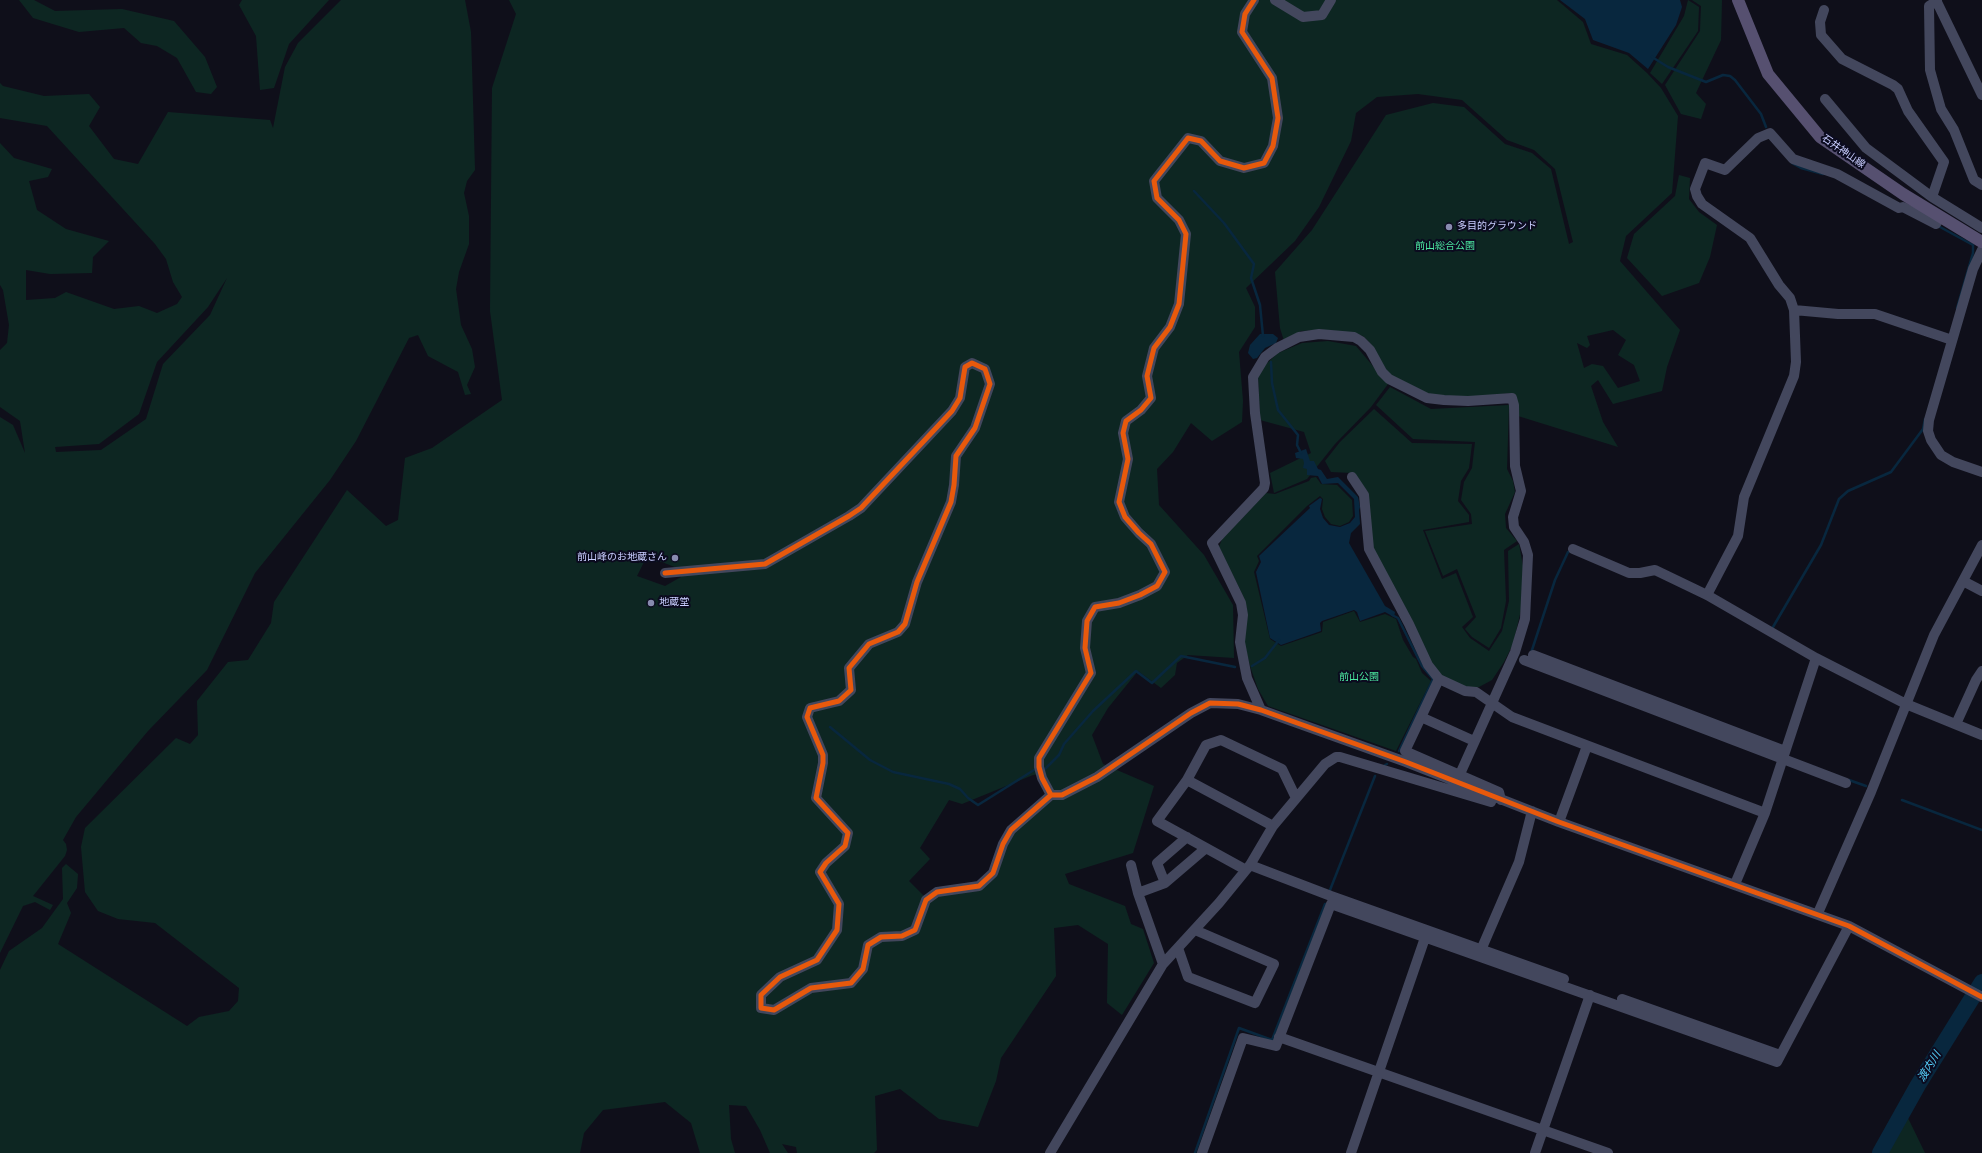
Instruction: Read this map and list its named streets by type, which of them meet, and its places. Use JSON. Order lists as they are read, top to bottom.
{
  "streets": {
    "main road": ["石井神山線"]
  },
  "water": ["渡内川"],
  "parks": ["前山総合公園", "前山公園"],
  "places": ["多目的グラウンド", "前山峰のお地蔵さん", "地蔵堂"]
}
